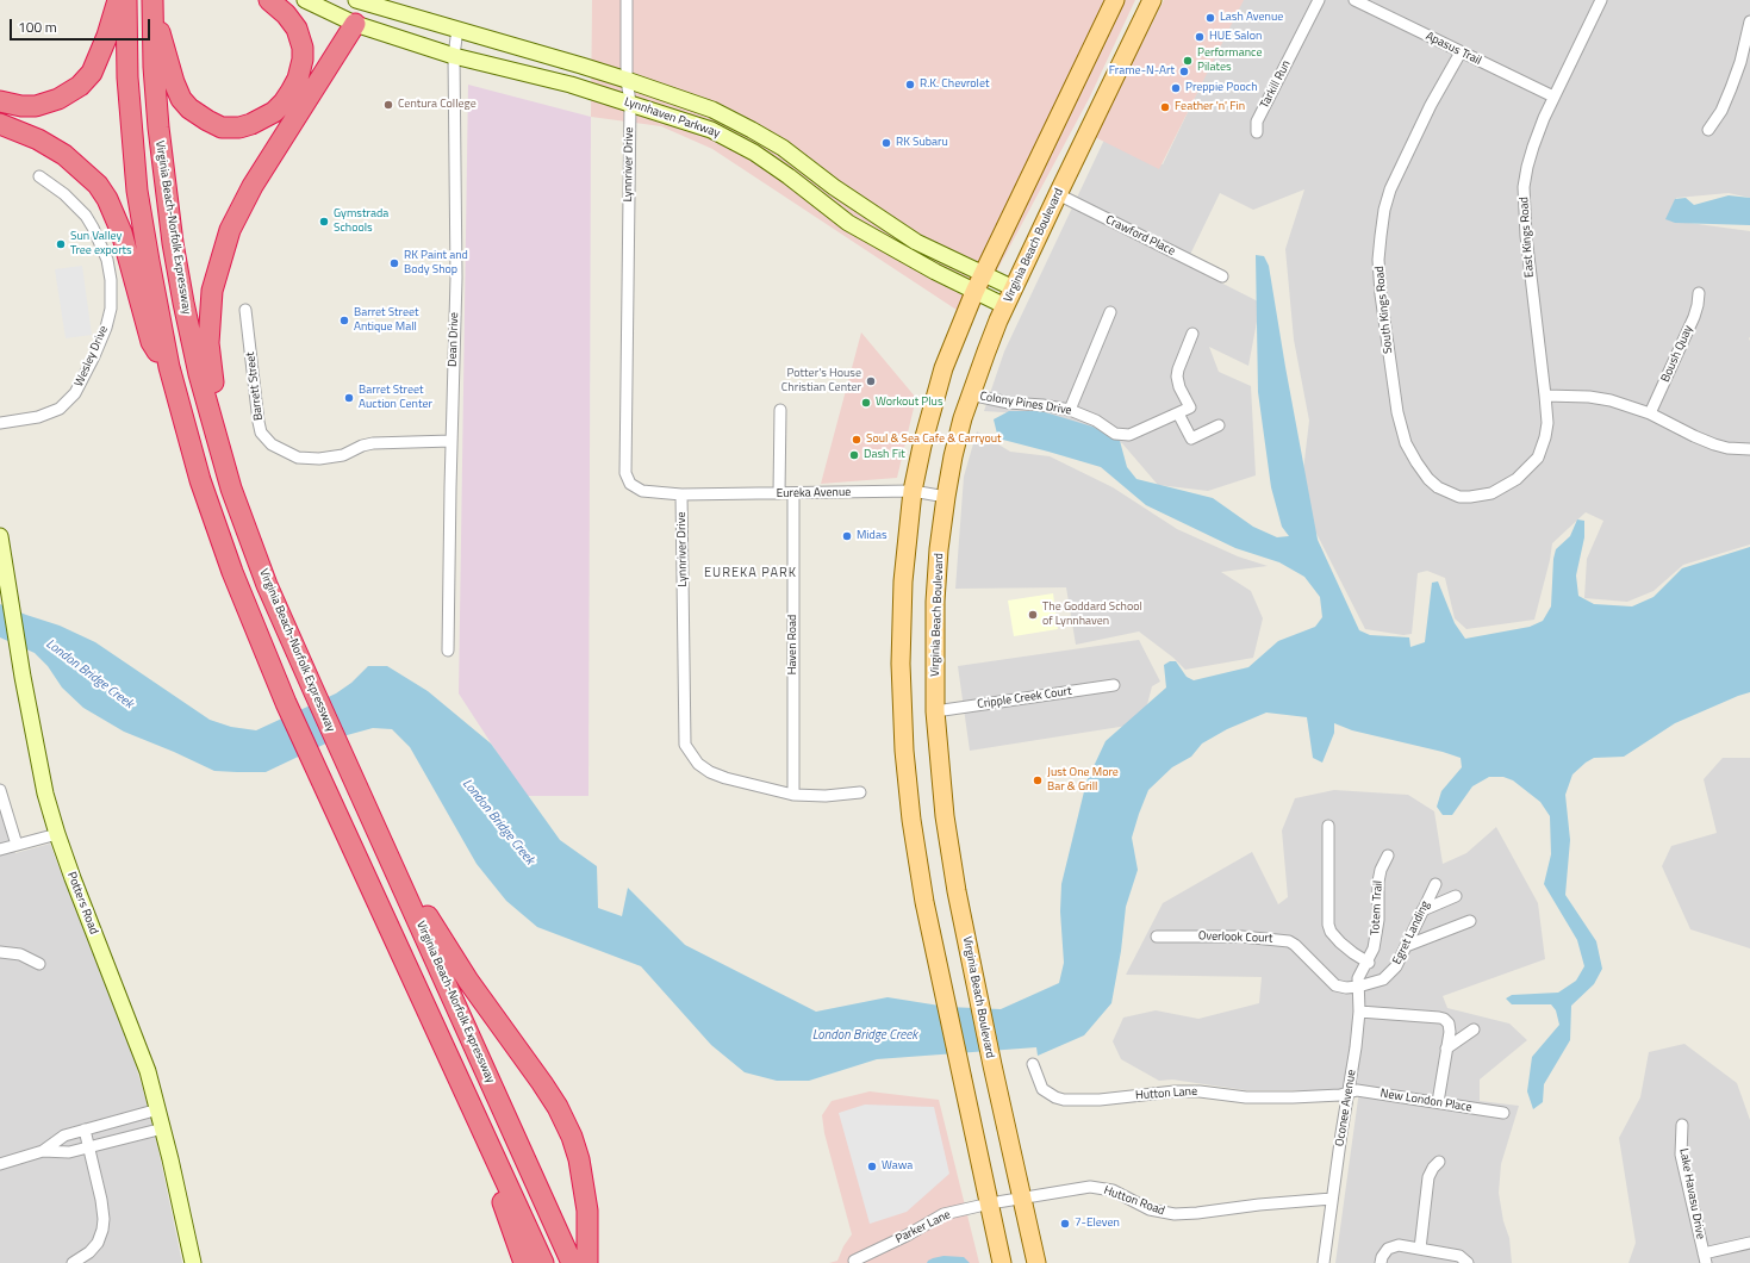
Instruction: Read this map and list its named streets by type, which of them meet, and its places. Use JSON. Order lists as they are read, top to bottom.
{
  "streets": {
    "highway": ["Virginia Beach-Norfolk Expressway"],
    "main road": ["Lynnhaven Parkway", "Virginia Beach Boulevard", "Potters Road"],
    "street": [
      "Apasus Trail",
      "Tarkill Run",
      "Lynnriver Drive",
      "Crawford Place",
      "East Kings Road",
      "South Kings Road",
      "Dean Drive",
      "Boush Quay",
      "Wesley Drive",
      "Barrett Street",
      "Colony Pines Drive",
      "Eureka Avenue",
      "Haven Road",
      "Cripple Creek Court",
      "Totem Trail",
      "Egret Landing",
      "Overlook Court",
      "Hutton Lane",
      "New London Place",
      "Oconee Avenue",
      "Lake Havasu Drive",
      "Hutton Road",
      "Parker Lane"
    ]
  },
  "crossings": [
    ["Apasus Trail", "East Kings Road"],
    ["Apasus Trail", "South Kings Road"],
    ["Lynnhaven Parkway", "Lynnriver Drive"],
    ["Lynnhaven Parkway", "Virginia Beach Boulevard"],
    ["Lynnhaven Parkway", "Dean Drive"],
    ["Lynnriver Drive", "Eureka Avenue"],
    ["Lynnriver Drive", "Haven Road"],
    ["Crawford Place", "Virginia Beach Boulevard"],
    ["East Kings Road", "South Kings Road"],
    ["Virginia Beach Boulevard", "Colony Pines Drive"],
    ["Virginia Beach Boulevard", "Eureka Avenue"],
    ["Virginia Beach Boulevard", "Cripple Creek Court"],
    ["Virginia Beach Boulevard", "Hutton Road"],
    ["Virginia Beach Boulevard", "Parker Lane"],
    ["Dean Drive", "Barrett Street"],
    ["Eureka Avenue", "Haven Road"],
    ["Totem Trail", "Egret Landing"],
    ["Totem Trail", "Overlook Court"],
    ["Totem Trail", "Oconee Avenue"],
    ["Egret Landing", "Overlook Court"],
    ["Egret Landing", "Oconee Avenue"],
    ["Overlook Court", "Oconee Avenue"],
    ["Hutton Lane", "New London Place"],
    ["Hutton Lane", "Oconee Avenue"],
    ["New London Place", "Oconee Avenue"],
    ["Oconee Avenue", "Hutton Road"],
    ["Hutton Road", "Parker Lane"]
  ],
  "districts": ["EUREKA PARK"],
  "water": ["London Bridge Creek"],
  "places": [
    "Lash Avenue",
    "HUE Salon",
    "Performance Pilates",
    "Frame-N-Art",
    "R.K. Chevrolet",
    "Preppie Pooch",
    "Centura College",
    "Feather 'n' Fin",
    "RK Subaru",
    "Gymstrada Schools",
    "Sun Valley Tree exports",
    "RK Paint and Body Shop",
    "Barret Street Antique Mall",
    "Potter's House Christian Center",
    "Barret Street Auction Center",
    "Workout Plus",
    "Soul & Sea Cafe & Carryout",
    "Dash Fit",
    "Midas",
    "The Goddard School of Lynnhaven",
    "Just One More Bar & Grill",
    "Wawa",
    "7-Eleven"
  ],
  "scale_bar": "100 m"
}
